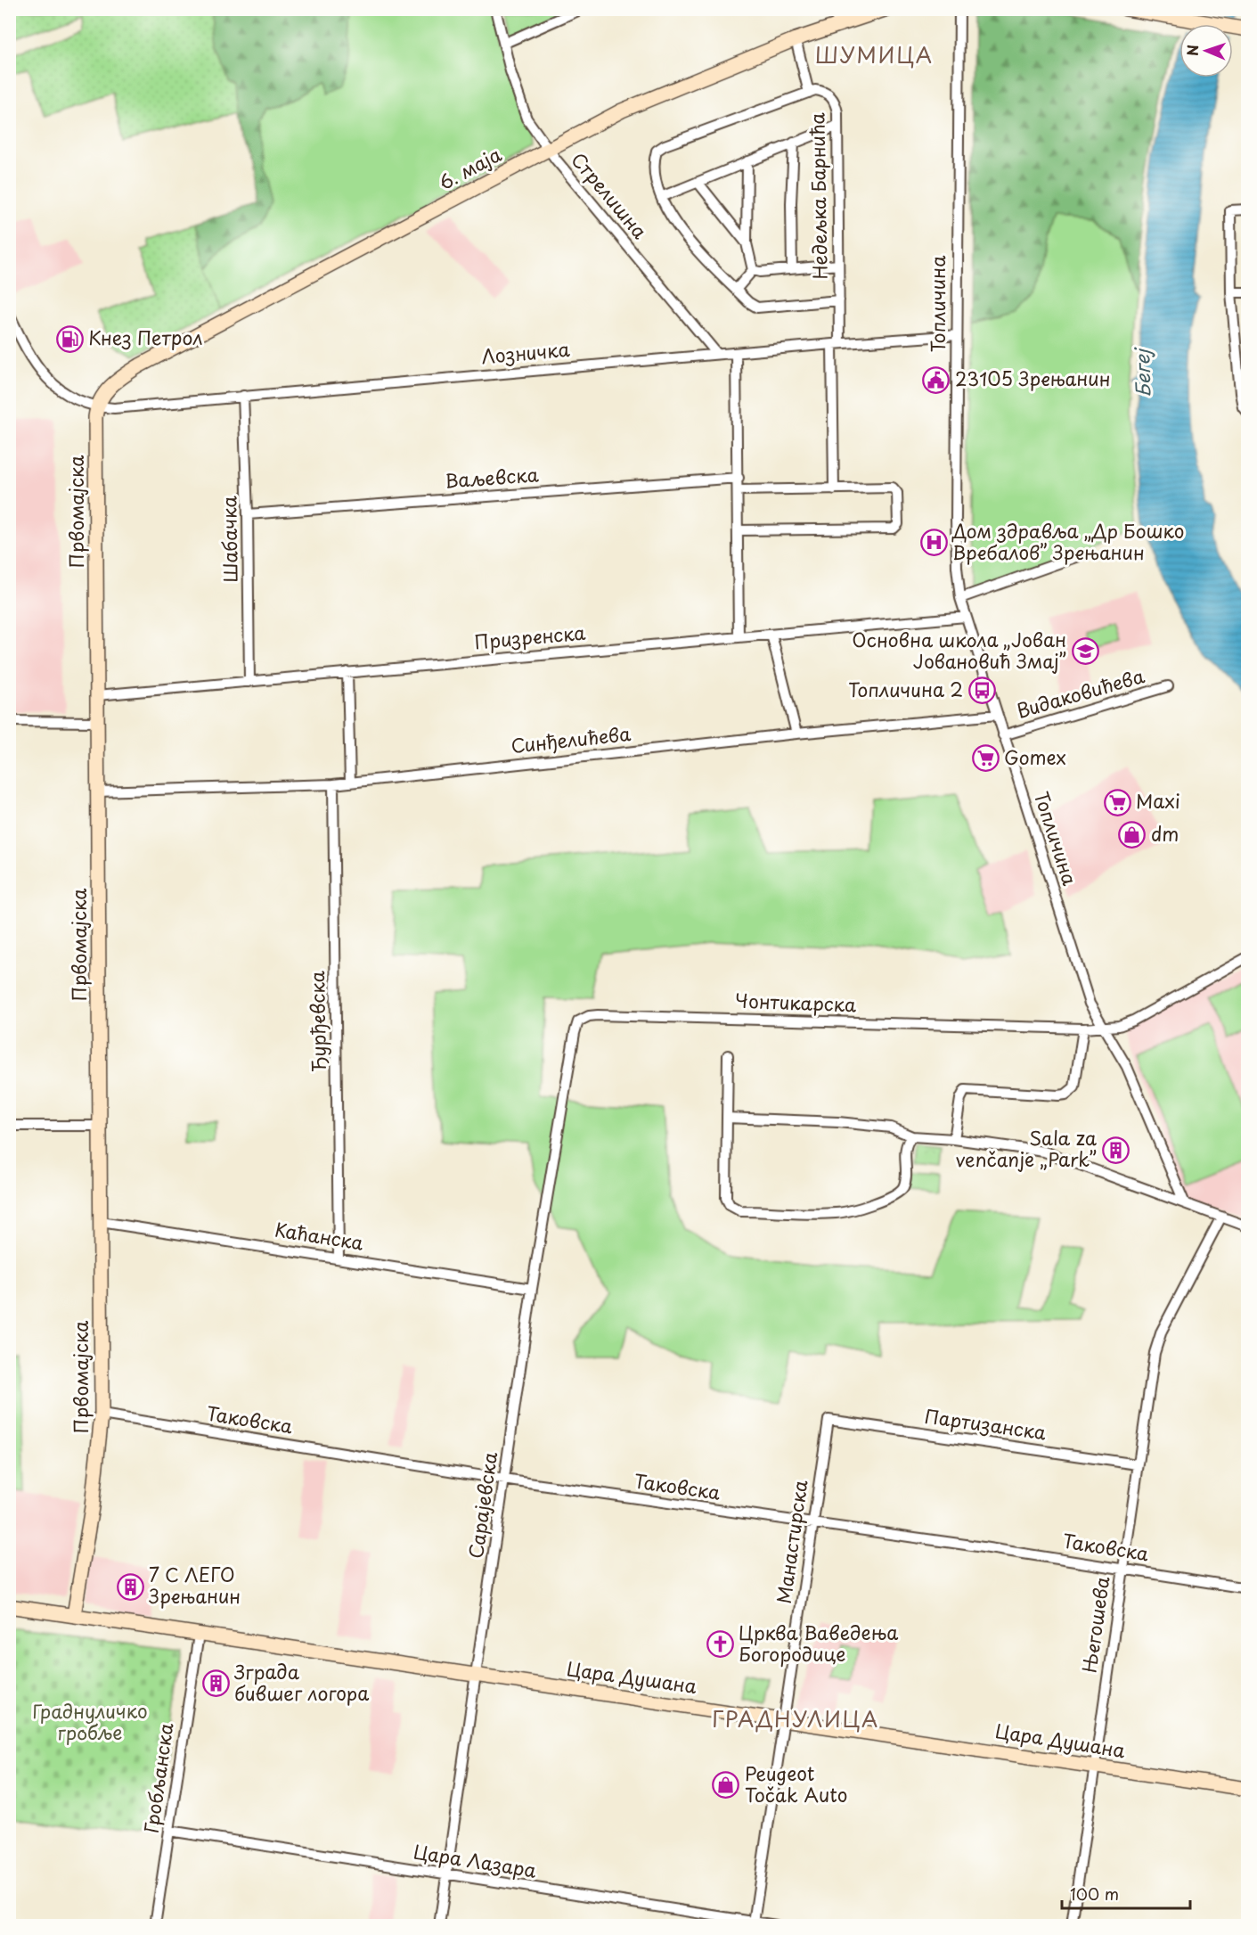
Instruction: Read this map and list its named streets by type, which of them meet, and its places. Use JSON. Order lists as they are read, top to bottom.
{
  "streets": {
    "street": [
      "6. маја",
      "Стрелишна",
      "Недељка Барнића",
      "Топличина",
      "Лозничка",
      "Ваљевска",
      "Првомајска",
      "Шабачка",
      "Призренска",
      "Видаковићева",
      "Синђелићева",
      "Чонтикарска",
      "Ђурђевска",
      "Каћанска",
      "Таковска",
      "Партизанска",
      "Сарајевска",
      "Манастирска",
      "Његошева",
      "Цара Душана",
      "Гробљанска",
      "Цара Лазара"
    ]
  },
  "crossings": [
    ["6. маја", "Стрелишна"],
    ["6. маја", "Недељка Барнића"],
    ["6. маја", "Лозничка"],
    ["6. маја", "Првомајска"],
    ["Стрелишна", "Лозничка"],
    ["Недељка Барнића", "Лозничка"],
    ["Топличина", "Лозничка"],
    ["Топличина", "Призренска"],
    ["Топличина", "Видаковићева"],
    ["Топличина", "Синђелићева"],
    ["Топличина", "Чонтикарска"],
    ["Лозничка", "Првомајска"],
    ["Лозничка", "Шабачка"],
    ["Ваљевска", "Шабачка"],
    ["Првомајска", "Призренска"],
    ["Првомајска", "Синђелићева"],
    ["Првомајска", "Каћанска"],
    ["Првомајска", "Таковска"],
    ["Првомајска", "Цара Душана"],
    ["Шабачка", "Призренска"],
    ["Синђелићева", "Ђурђевска"],
    ["Чонтикарска", "Сарајевска"],
    ["Ђурђевска", "Каћанска"],
    ["Каћанска", "Сарајевска"],
    ["Таковска", "Сарајевска"],
    ["Таковска", "Манастирска"],
    ["Таковска", "Његошева"],
    ["Партизанска", "Манастирска"],
    ["Партизанска", "Његошева"],
    ["Сарајевска", "Цара Душана"],
    ["Сарајевска", "Цара Лазара"],
    ["Манастирска", "Цара Душана"],
    ["Манастирска", "Цара Лазара"],
    ["Његошева", "Цара Душана"],
    ["Цара Душана", "Гробљанска"],
    ["Гробљанска", "Цара Лазара"]
  ],
  "districts": ["ШУМИЦА", "ГРАДНУЛИЦА"],
  "water": ["Бегеј"],
  "parks": ["Граднуличко гробље"],
  "places": {
    "fuel station": ["Кнез Петрол"],
    "public building": ["23105 Зрењанин"],
    "hospital": ["Дом здравља „Др Бошко Вребалов” Зрењанин"],
    "school or university": ["Основна школа „Јован Јовановић Змај”"],
    "bus stop": ["Топличина 2"],
    "supermarket": ["Gomex", "Maxi"],
    "shop": ["dm", "Peugeot Točak Auto"],
    "building": ["Sala za venčanje „Park”", "7 С ЛЕГО Зрењанин", "Зграда бившег логора"],
    "church": ["Црква Ваведења Богородице"]
  },
  "scale_bar": "100 m",
  "north": "left"
}
